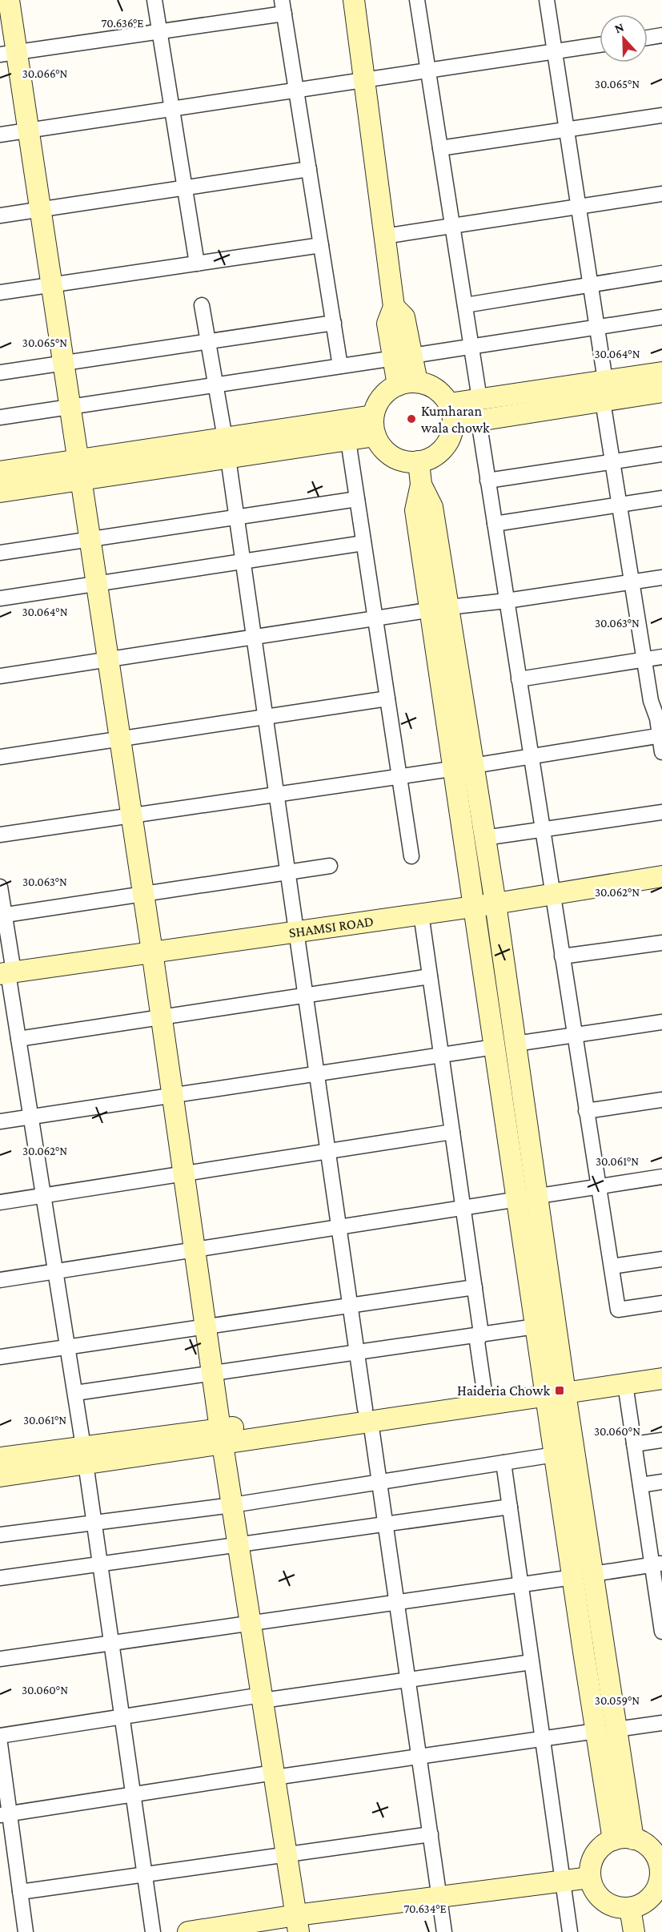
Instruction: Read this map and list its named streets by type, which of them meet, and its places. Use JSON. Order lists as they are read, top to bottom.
{
  "streets": {
    "street": ["SHAMSI ROAD"]
  },
  "places": {
    "other": ["Kumharan wala chowk"],
    "transit": ["Haideria Chowk"]
  },
  "north": "top",
  "coordinates": [
    "70.636°E",
    "30.066°N",
    "30.065°N",
    "30.064°N",
    "30.063°N",
    "30.062°N",
    "30.061°N",
    "30.060°N",
    "30.059°N",
    "70.634°E"
  ]
}
